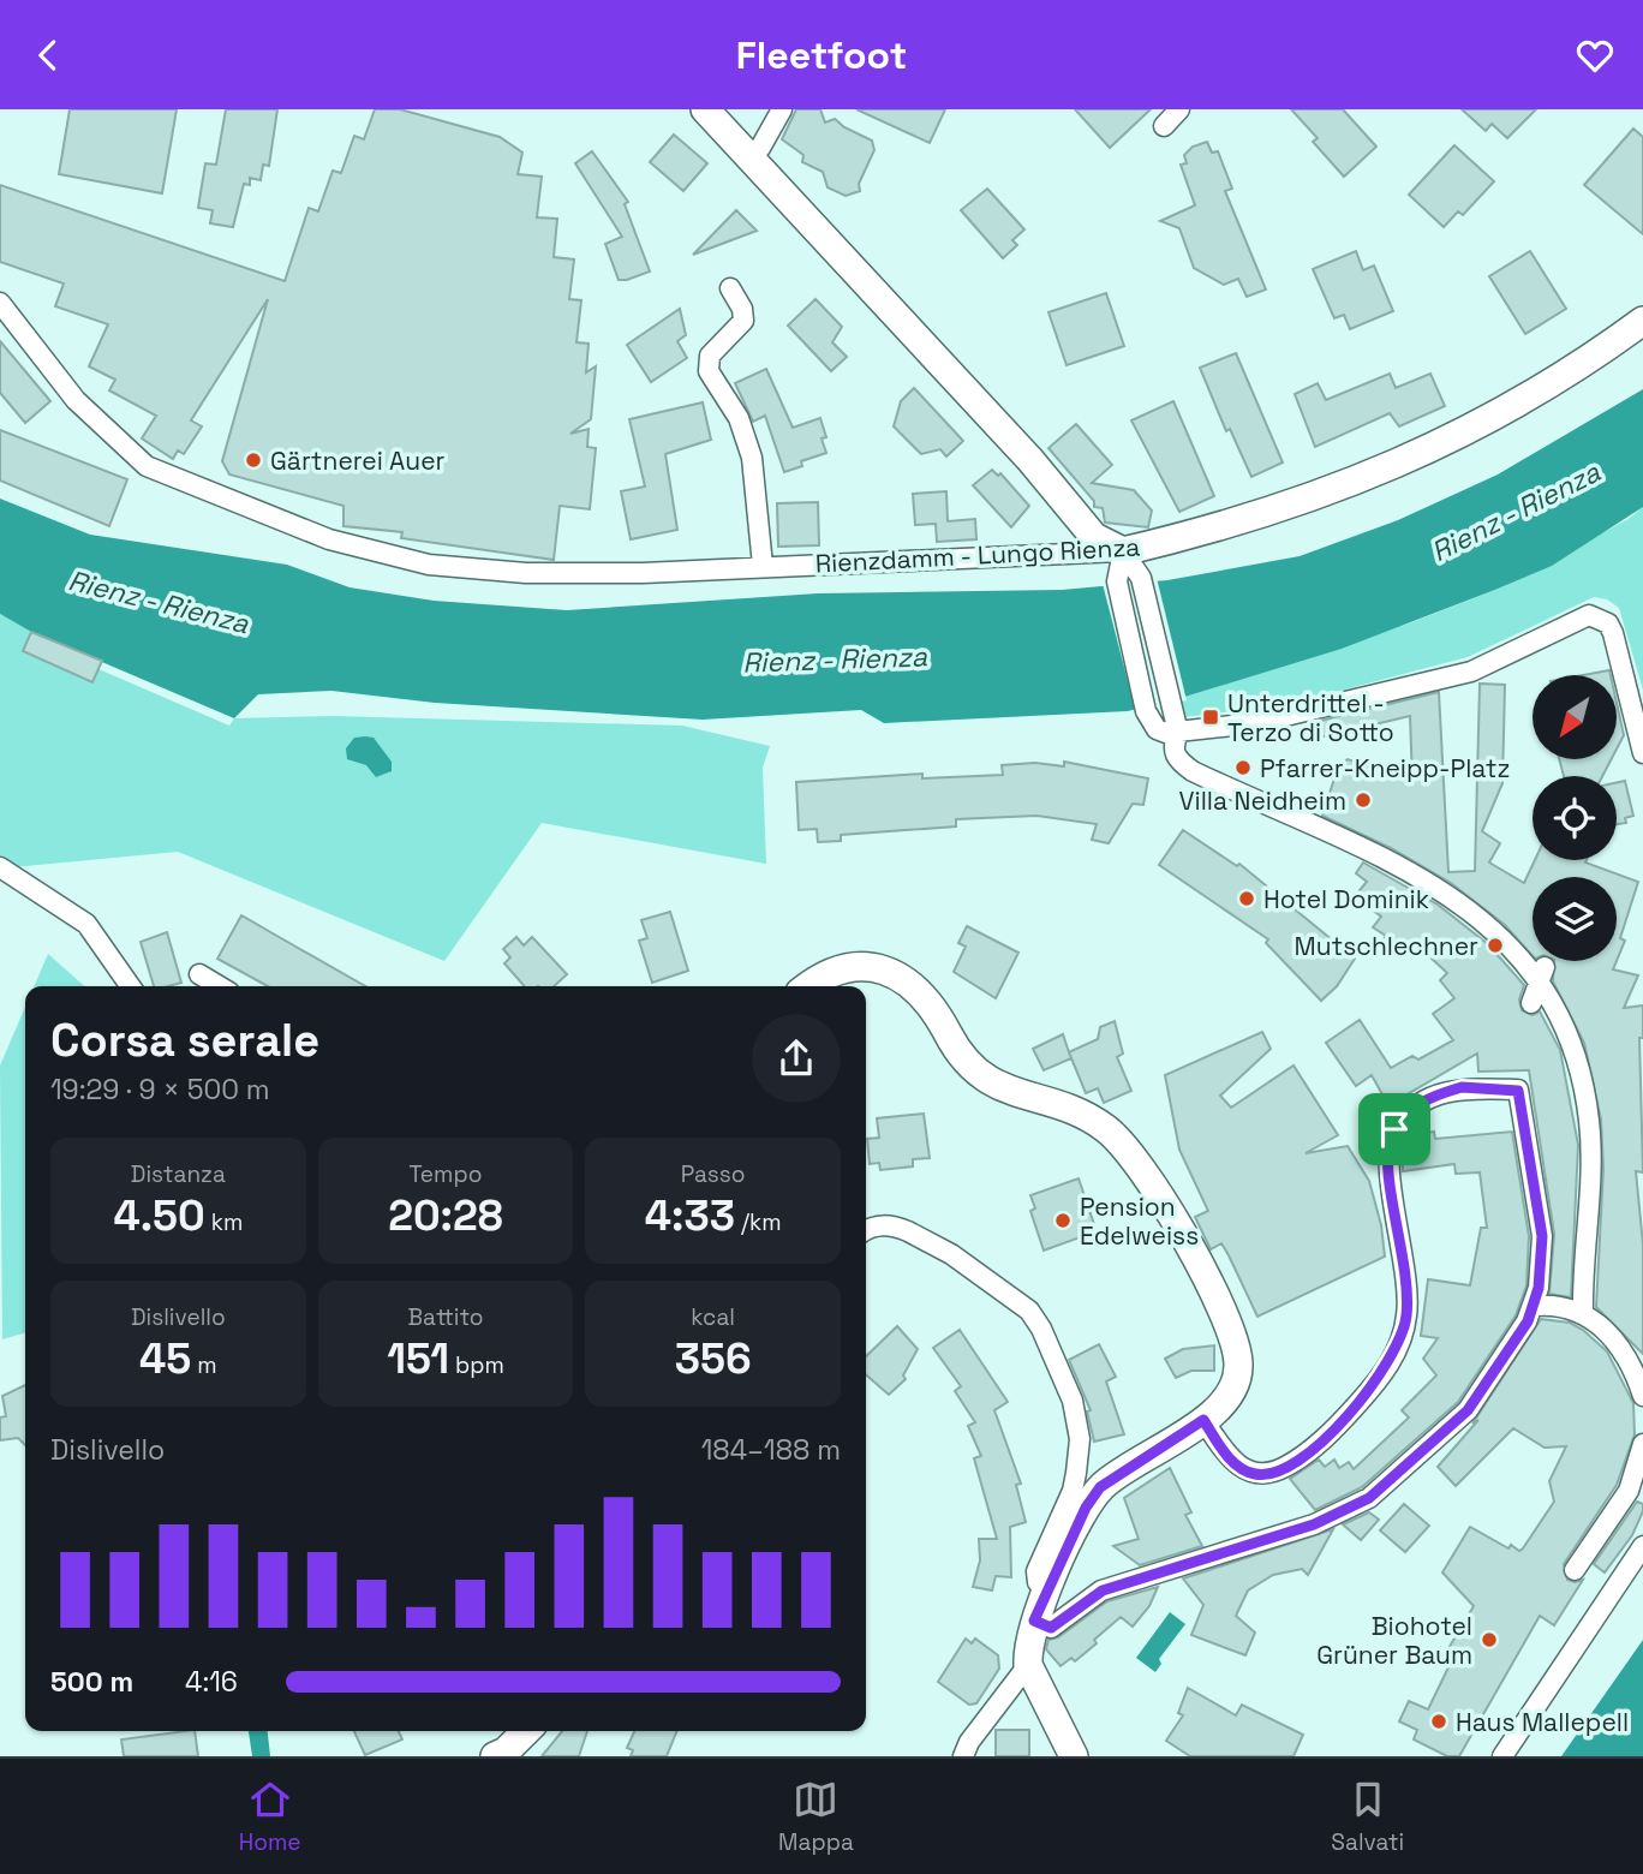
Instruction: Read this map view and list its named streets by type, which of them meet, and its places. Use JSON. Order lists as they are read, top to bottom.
{
  "streets": {
    "street": ["Rienzdamm - Lungo Rienza"]
  },
  "water": ["Rienz - Rienza"],
  "places": {
    "other": [
      "Gärtnerei Auer",
      "Pfarrer-Kneipp-Platz",
      "Villa Neidheim",
      "Hotel Dominik",
      "Mutschlechner",
      "Pension Edelweiss",
      "Biohotel Grüner Baum",
      "Haus Mallepell"
    ],
    "transit": ["Unterdrittel - Terzo di Sotto"]
  },
  "north": "bottom left",
  "page": {
    "header": "Fleetfoot",
    "heading": ["Corsa serale", "19:29 · 9 × 500 m"],
    "stats": [
      ["Distanza", "4.50 km"],
      ["Tempo", "20:28"],
      ["Passo", "4:33 /km"],
      ["Dislivello", "45 m"],
      ["Battito", "151 bpm"],
      ["kcal", "356"]
    ],
    "chart": ["Dislivello", "184–188 m"],
    "list": [
      {
        "name": "500 m",
        "note": "4:16"
      }
    ],
    "tabs": ["Home", "Mappa", "Salvati"]
  }
}
